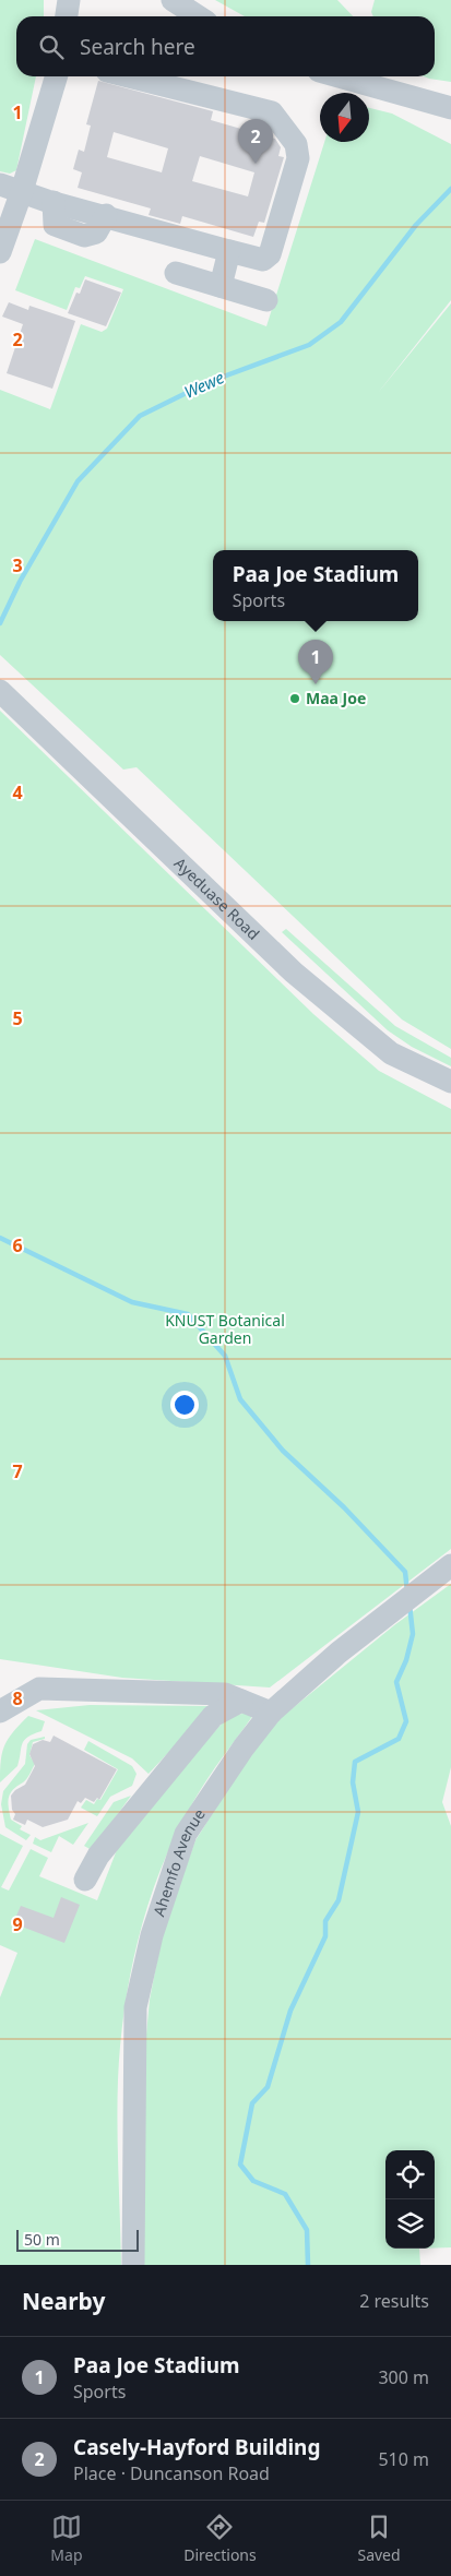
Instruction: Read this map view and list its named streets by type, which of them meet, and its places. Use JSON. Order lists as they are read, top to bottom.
{
  "streets": {
    "street": ["Ayeduase Road", "Ahemfo Avenue"]
  },
  "water": ["Wewe"],
  "parks": ["KNUST Botanical Garden"],
  "places": ["Maa Joe"],
  "scale_bar": "50 m",
  "north": "bottom",
  "page": {
    "search": "Search here",
    "pins": ["2", "1"],
    "popup": ["Paa Joe Stadium", "Sports"],
    "scale": "50 m",
    "heading": ["Nearby", "2 results"],
    "list": [
      {
        "mark": "1",
        "name": "Paa Joe Stadium",
        "note": "Sports",
        "value": "300 m"
      },
      {
        "mark": "2",
        "name": "Casely-Hayford Building",
        "note": "Place · Duncanson Road",
        "value": "510 m"
      }
    ],
    "nav": ["Map", "Directions", "Saved"]
  },
  "grid": {
    "rows": [
      "1",
      "2",
      "3",
      "4",
      "5",
      "6",
      "7",
      "8",
      "9"
    ]
  }
}
